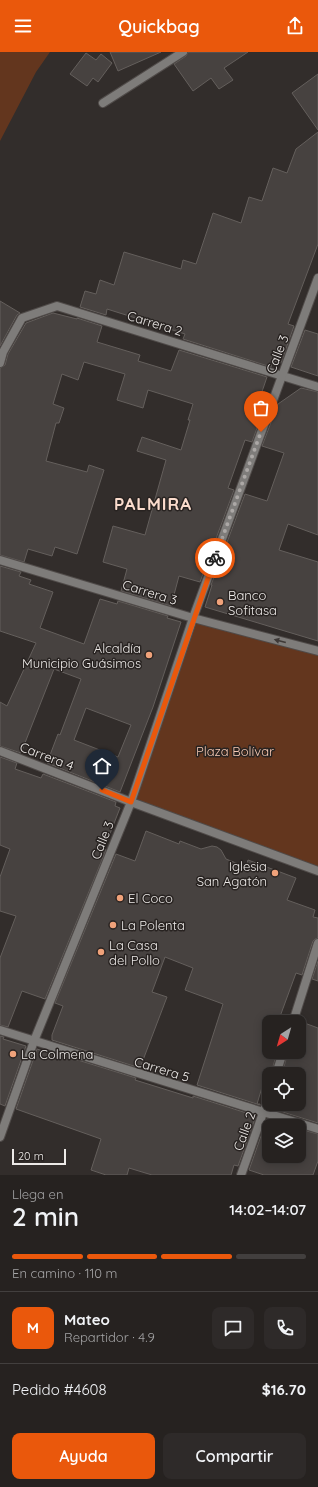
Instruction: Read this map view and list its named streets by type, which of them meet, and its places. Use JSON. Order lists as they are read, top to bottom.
{
  "streets": {
    "street": [
      "Carrera 2",
      "Calle 3",
      "Carrera 3",
      "Carrera 4",
      "Carrera 5",
      "Calle 2"
    ]
  },
  "crossings": [
    ["Carrera 2", "Calle 3"],
    ["Calle 3", "Carrera 3"],
    ["Calle 3", "Carrera 4"],
    ["Calle 3", "Carrera 5"],
    ["Carrera 5", "Calle 2"]
  ],
  "one_way": ["Carrera 3"],
  "districts": ["PALMIRA"],
  "parks": ["Plaza Bolívar"],
  "places": [
    "Banco Sofitasa",
    "Alcaldía Municipio Guásimos",
    "Iglesia San Agatón",
    "El Coco",
    "La Polenta",
    "La Casa del Pollo",
    "La Colmena"
  ],
  "scale_bar": "20 m",
  "north": "bottom left",
  "page": {
    "header": "Quickbag",
    "scale": "20 m",
    "heading": ["2 min", "Llega en", "14:02–14:07"],
    "panel": [
      "Mateo",
      "Repartidor · 4.9",
      "Pedido #4608",
      "$16.70"
    ],
    "bar": "En camino · 110 m",
    "round": "M",
    "buttons": ["Ayuda", "Compartir"]
  }
}
